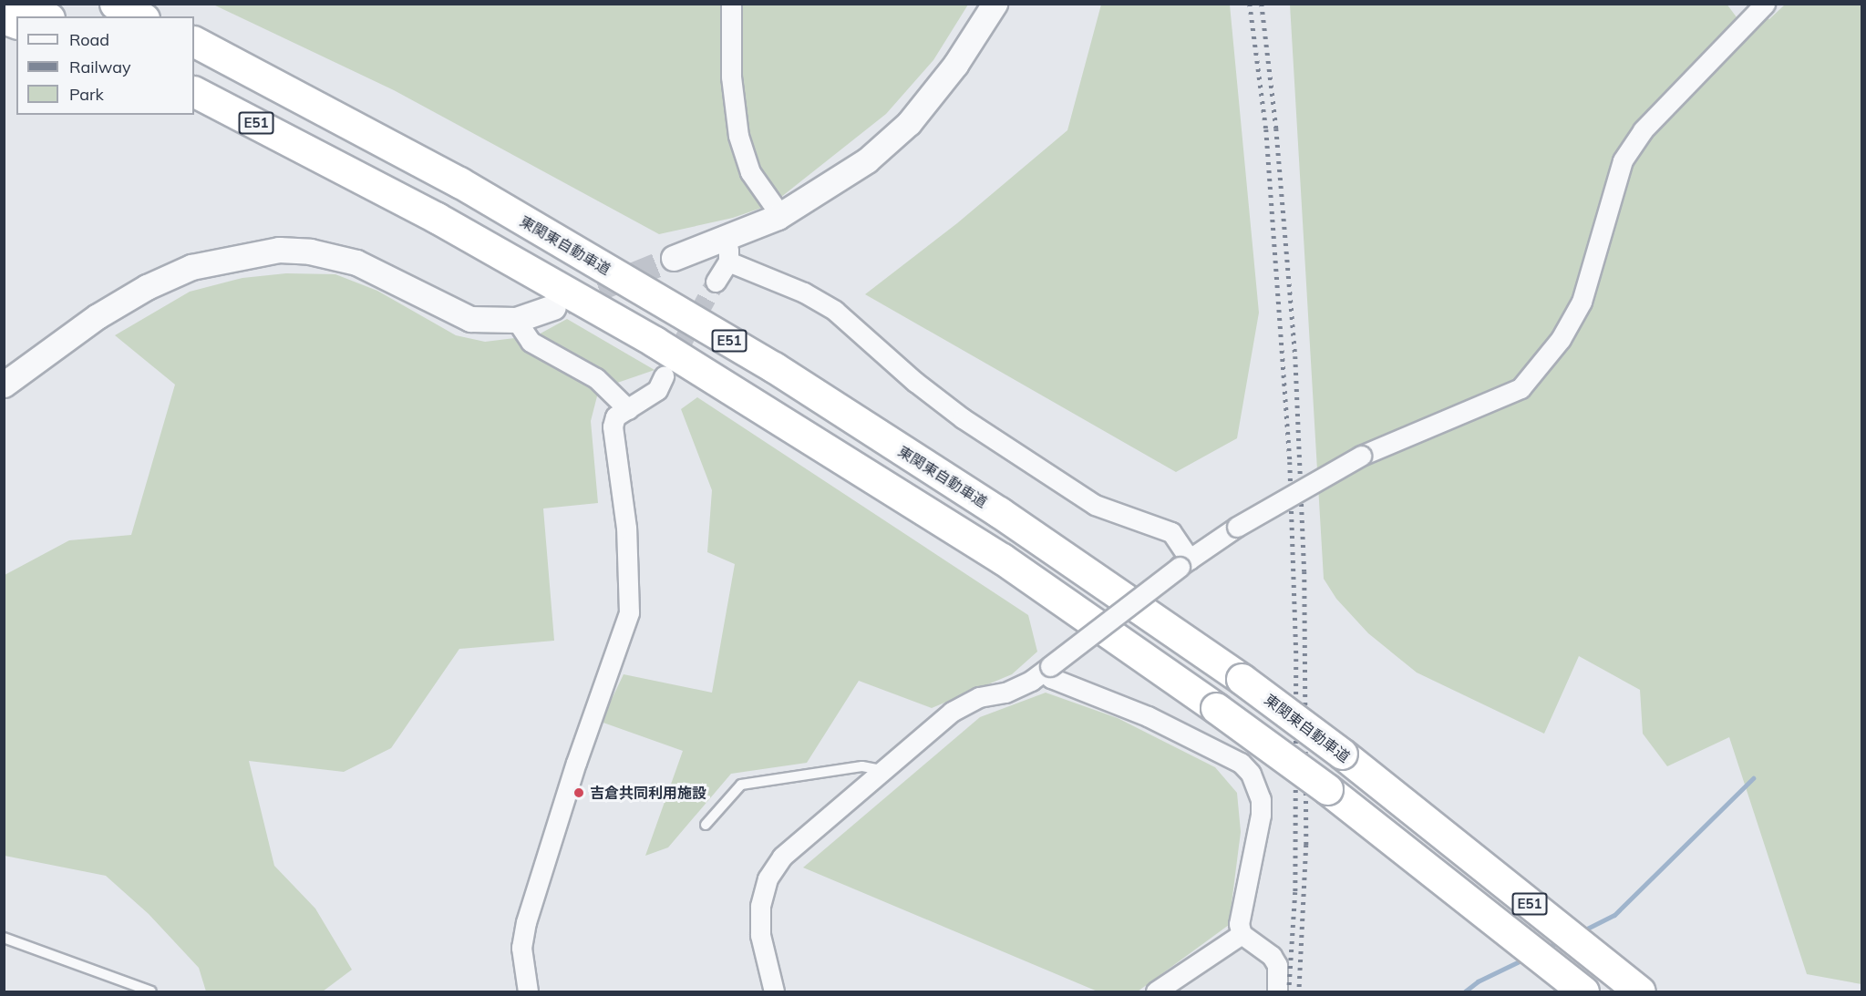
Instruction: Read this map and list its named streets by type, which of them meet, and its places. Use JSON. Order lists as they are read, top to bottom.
{
  "streets": {
    "highway": ["E51", "東関東自動車道"]
  },
  "places": ["吉倉共同利用施設"],
  "legend": ["Road", "Railway", "Park"]
}
